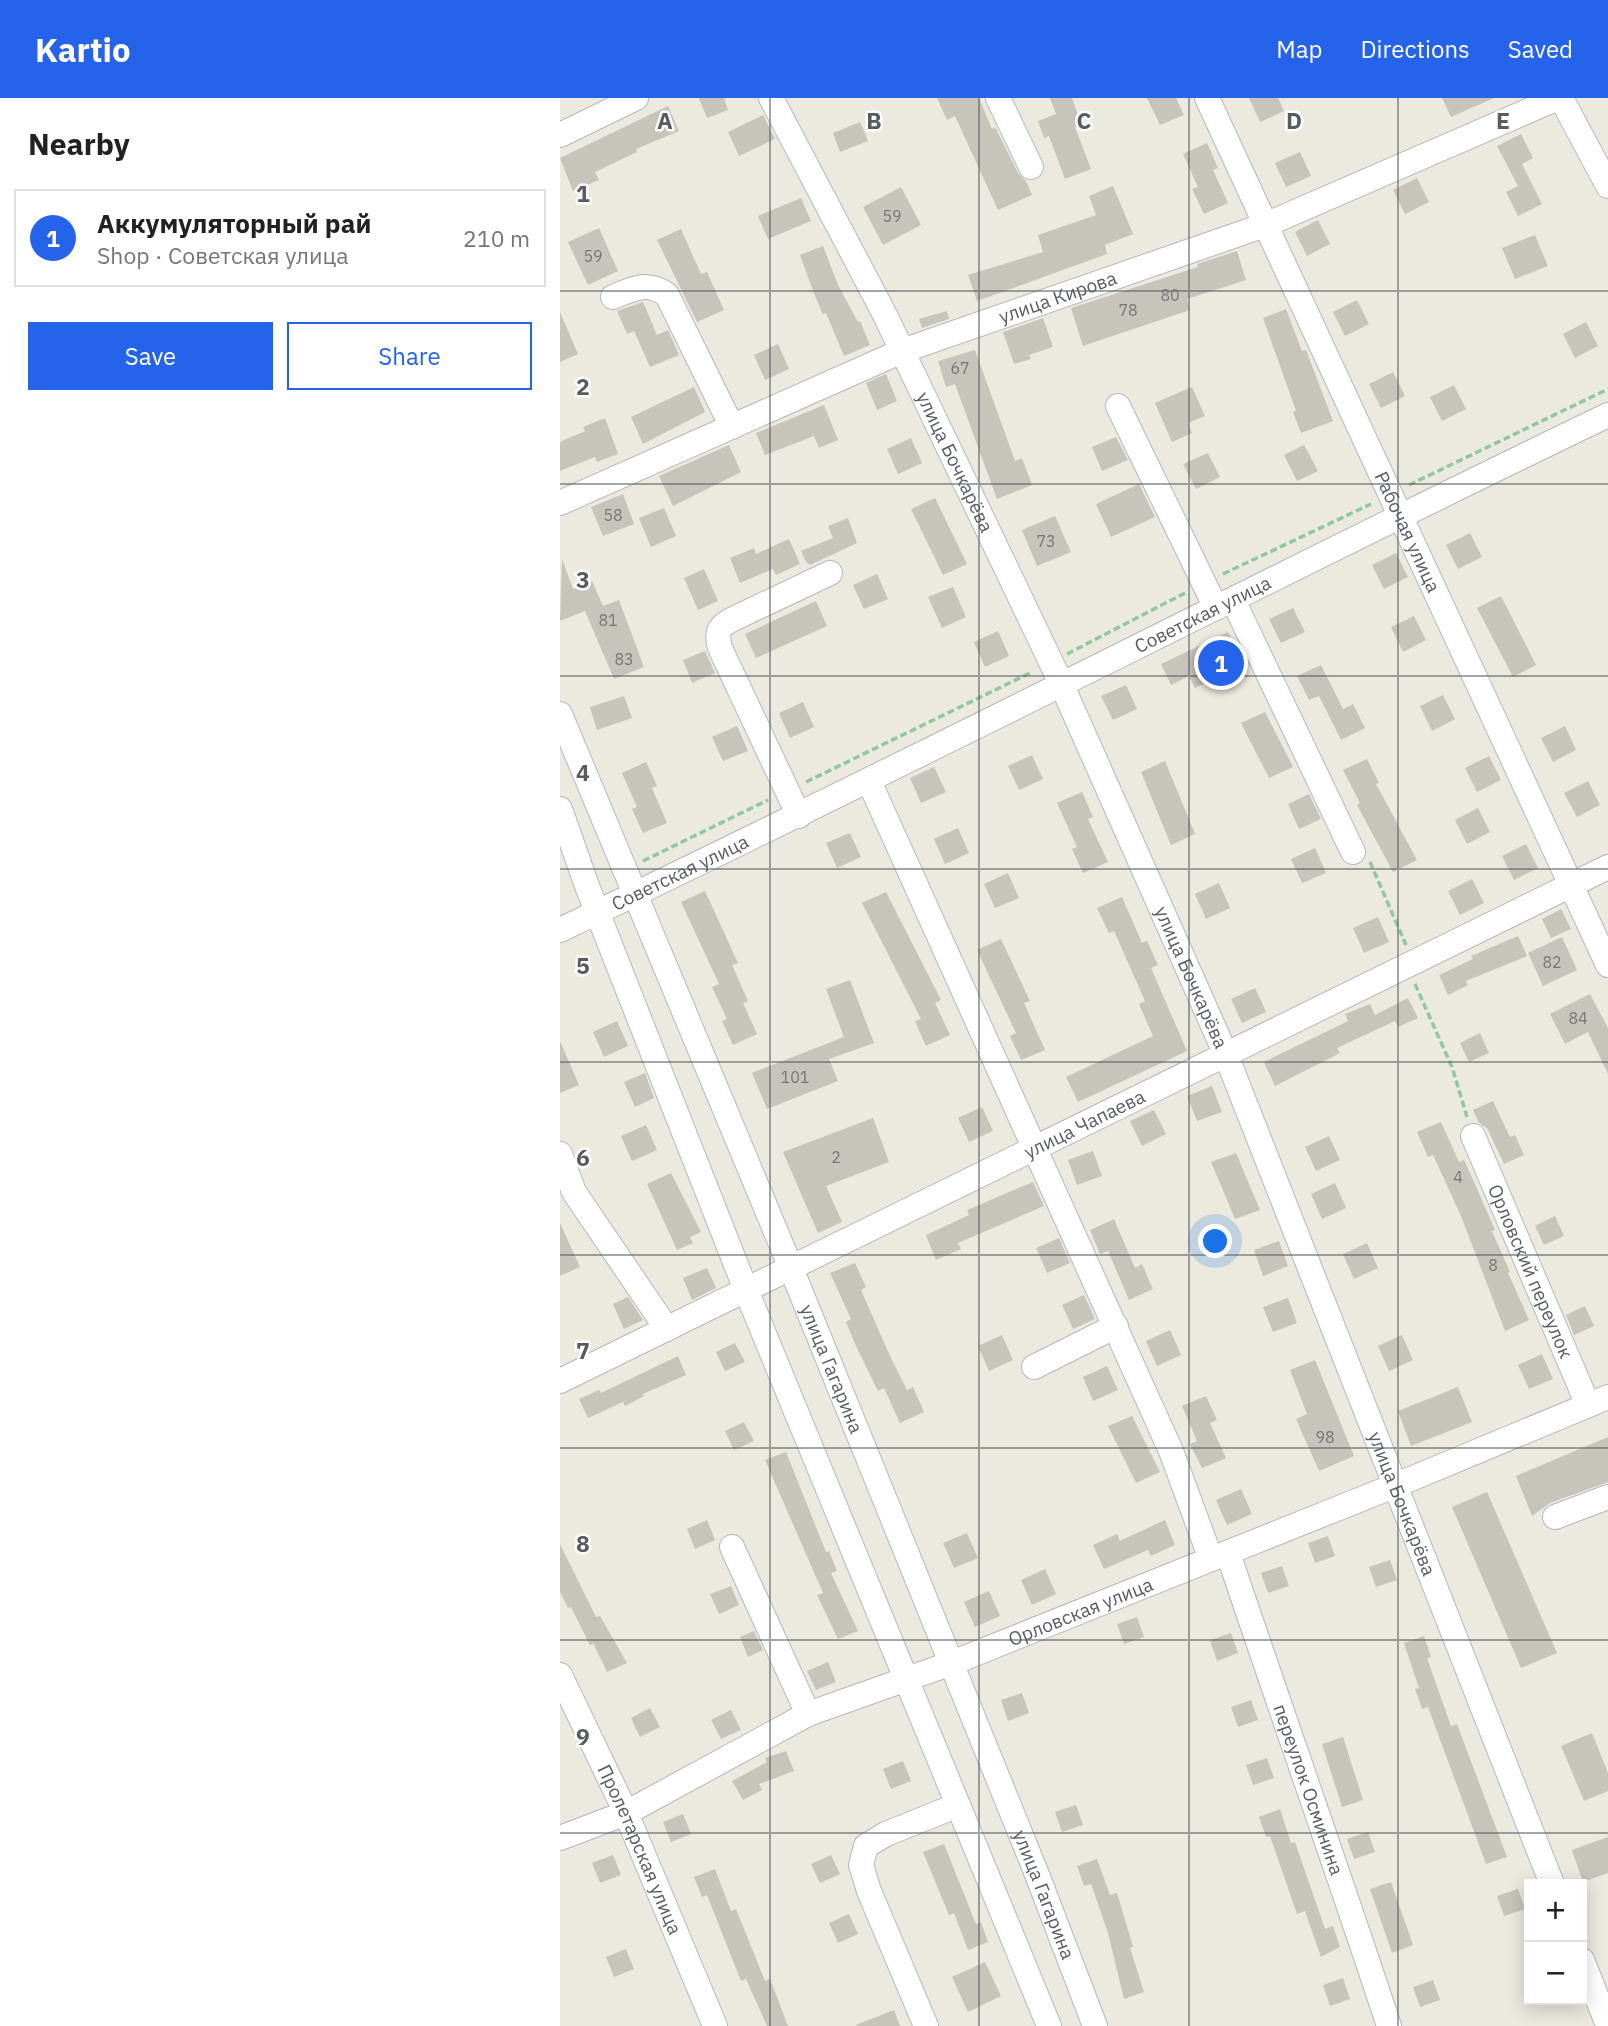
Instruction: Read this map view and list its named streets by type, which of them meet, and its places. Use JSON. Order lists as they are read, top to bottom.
{
  "streets": {
    "street": [
      "улица Кирова",
      "улица Бочкарёва",
      "Рабочая улица",
      "Советская улица",
      "улица Чапаева",
      "Орловский переулок",
      "улица Гагарина",
      "Орловская улица",
      "переулок Осминина",
      "Пролетарская улица"
    ]
  },
  "crossings": [
    ["улица Кирова", "улица Бочкарёва"],
    ["улица Кирова", "Рабочая улица"],
    ["улица Бочкарёва", "Советская улица"],
    ["улица Бочкарёва", "улица Чапаева"],
    ["улица Бочкарёва", "Орловская улица"],
    ["Рабочая улица", "Советская улица"],
    ["Рабочая улица", "улица Чапаева"],
    ["Советская улица", "улица Гагарина"],
    ["Советская улица", "переулок Осминина"],
    ["улица Чапаева", "улица Гагарина"],
    ["улица Чапаева", "переулок Осминина"],
    ["Орловский переулок", "Орловская улица"],
    ["улица Гагарина", "Орловская улица"],
    ["Орловская улица", "переулок Осминина"],
    ["Орловская улица", "Пролетарская улица"]
  ],
  "house_numbers": [
    "59",
    "59",
    "80",
    "78",
    "67",
    "58",
    "73",
    "81",
    "83",
    "82",
    "84",
    "101",
    "2",
    "4",
    "8",
    "98"
  ],
  "page": {
    "header": "Kartio",
    "nav": ["Map", "Directions", "Saved"],
    "heading": "Nearby",
    "list": [
      {
        "mark": "1",
        "name": "Аккумуляторный рай",
        "note": "Shop · Советская улица",
        "value": "210 m"
      }
    ],
    "buttons": ["Save", "Share"],
    "pins": "1",
    "map_buttons": ["+", "−"]
  },
  "grid": {
    "columns": [
      "A",
      "B",
      "C",
      "D",
      "E"
    ],
    "rows": [
      "1",
      "2",
      "3",
      "4",
      "5",
      "6",
      "7",
      "8",
      "9"
    ]
  }
}
